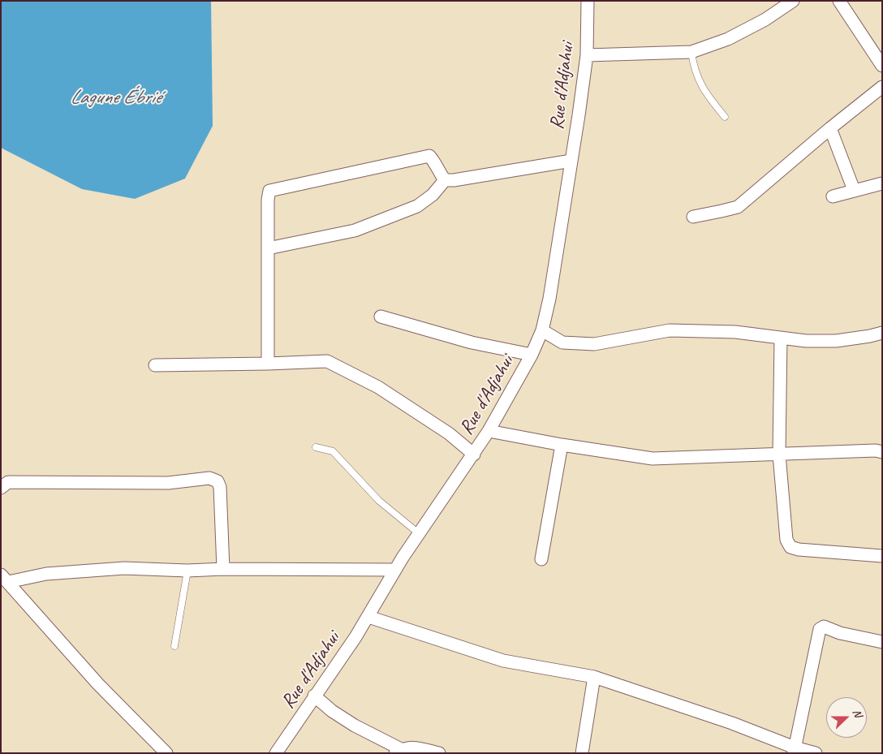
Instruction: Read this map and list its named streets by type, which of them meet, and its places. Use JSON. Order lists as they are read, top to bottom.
{
  "streets": {
    "street": ["Rue d'Adjahui"]
  },
  "water": ["Lagune Ébrié"],
  "north": "right"
}
